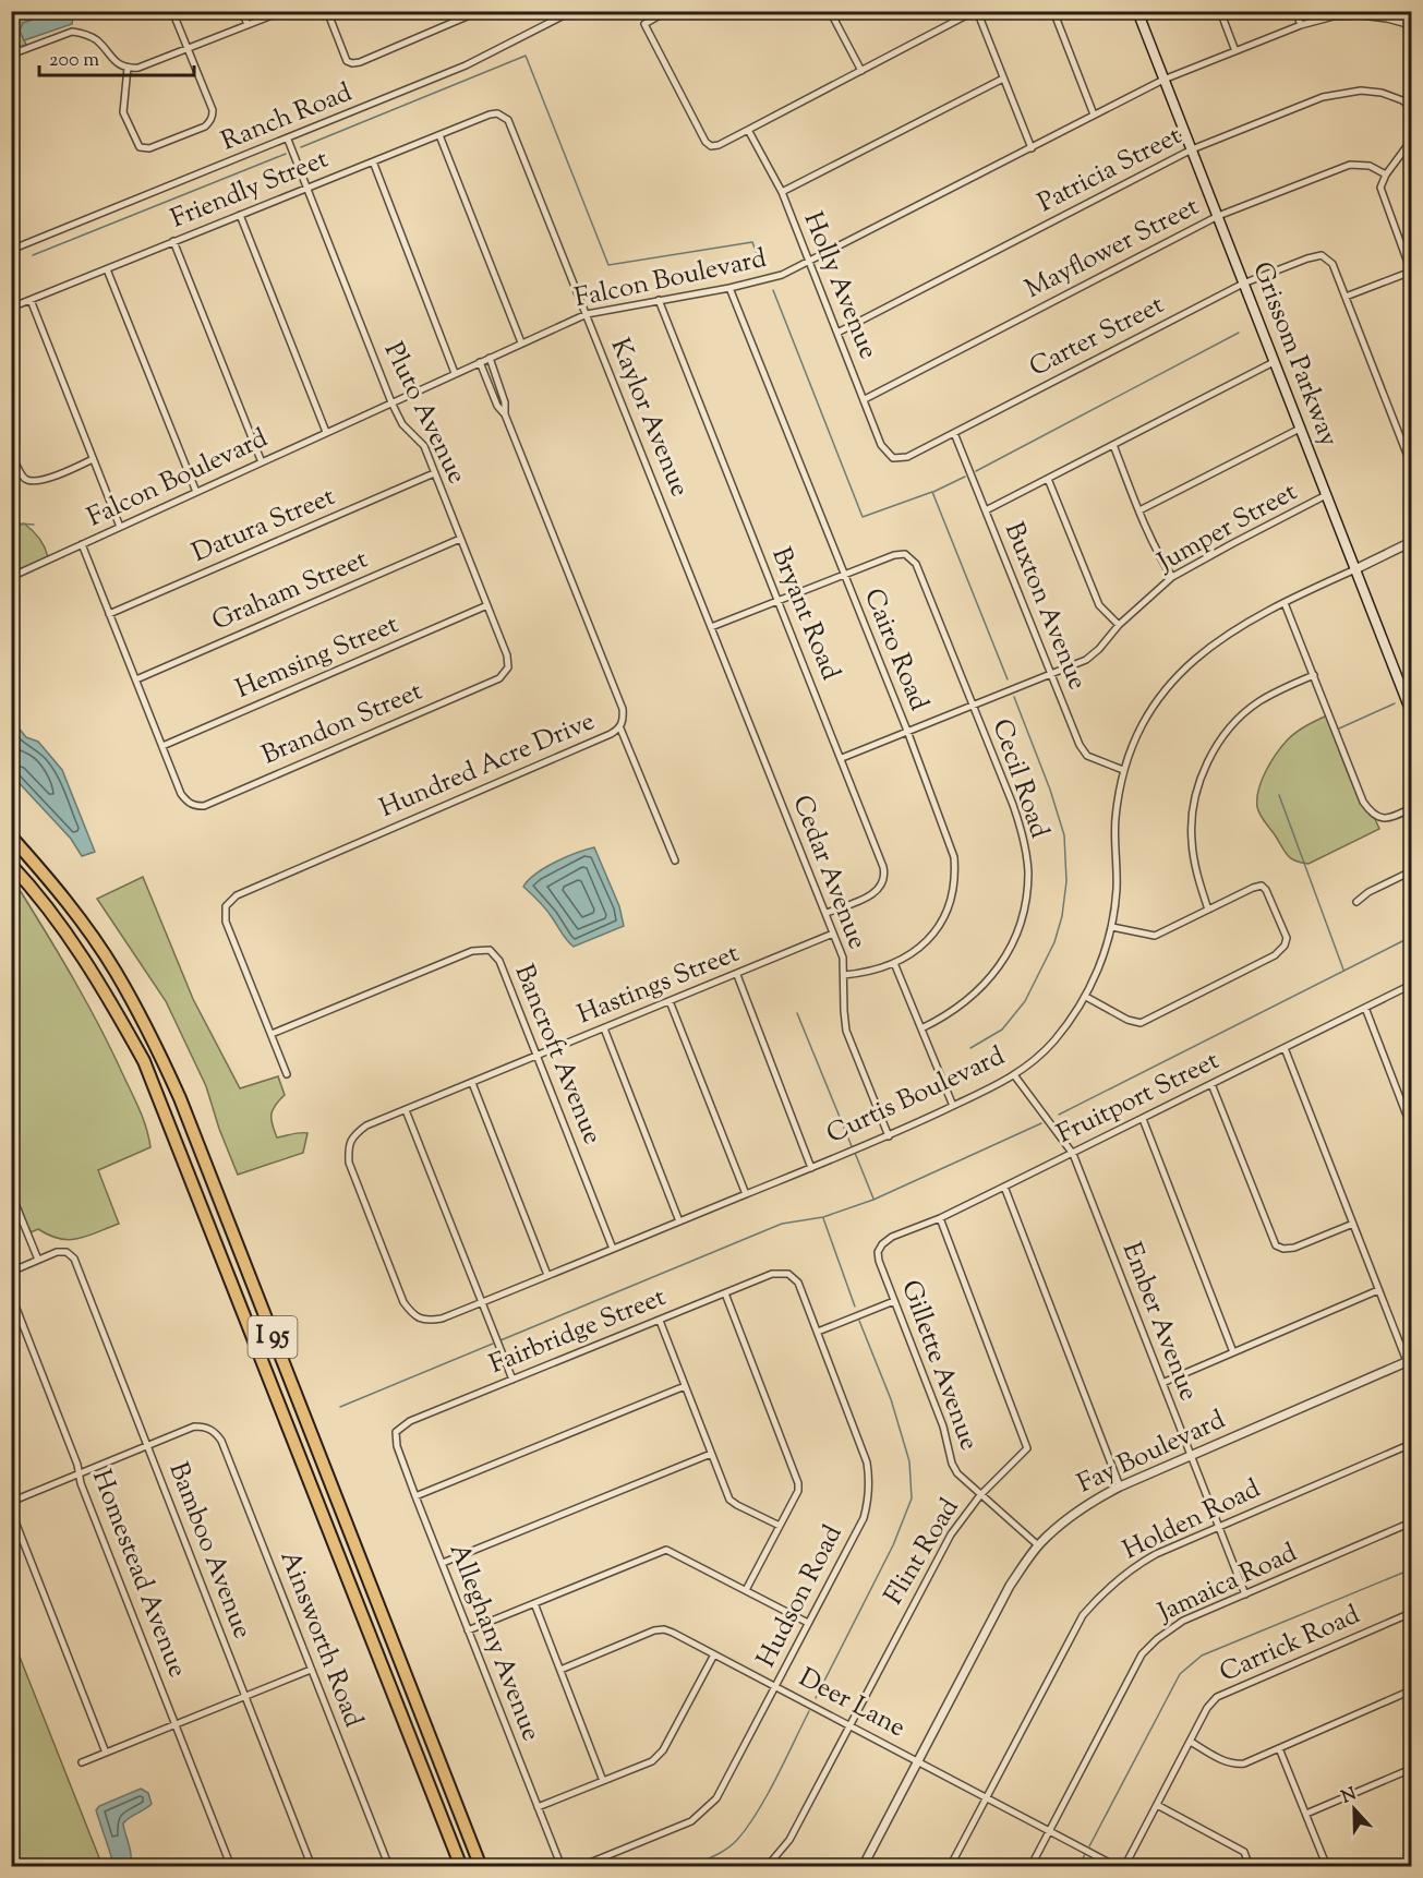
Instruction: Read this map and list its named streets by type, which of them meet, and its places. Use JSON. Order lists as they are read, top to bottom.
{
  "streets": {
    "highway": ["I 95"],
    "main road": ["Grissom Parkway"],
    "street": [
      "Ranch Road",
      "Patricia Street",
      "Friendly Street",
      "Mayflower Street",
      "Falcon Boulevard",
      "Holly Avenue",
      "Carter Street",
      "Pluto Avenue",
      "Kaylor Avenue",
      "Datura Street",
      "Jumper Street",
      "Graham Street",
      "Buxton Avenue",
      "Bryant Road",
      "Cairo Road",
      "Hemsing Street",
      "Brandon Street",
      "Hundred Acre Drive",
      "Cecil Road",
      "Cedar Avenue",
      "Hastings Street",
      "Bancroft Avenue",
      "Curtis Boulevard",
      "Fruitport Street",
      "Ember Avenue",
      "Fairbridge Street",
      "Gillette Avenue",
      "Fay Boulevard",
      "Holden Road",
      "Bamboo Avenue",
      "Flint Road",
      "Homestead Avenue",
      "Jamaica Road",
      "Hudson Road",
      "Ainsworth Road",
      "Alleghany Avenue",
      "Carrick Road",
      "Deer Lane"
    ]
  },
  "crossings": [
    ["Ranch Road", "Pluto Avenue"],
    ["Patricia Street", "Holly Avenue"],
    ["Patricia Street", "Grissom Parkway"],
    ["Friendly Street", "Pluto Avenue"],
    ["Friendly Street", "Kaylor Avenue"],
    ["Mayflower Street", "Holly Avenue"],
    ["Mayflower Street", "Grissom Parkway"],
    ["Falcon Boulevard", "Holly Avenue"],
    ["Falcon Boulevard", "Grissom Parkway"],
    ["Falcon Boulevard", "Pluto Avenue"],
    ["Falcon Boulevard", "Kaylor Avenue"],
    ["Falcon Boulevard", "Bryant Road"],
    ["Falcon Boulevard", "Cairo Road"],
    ["Falcon Boulevard", "Hundred Acre Drive"],
    ["Holly Avenue", "Carter Street"],
    ["Carter Street", "Grissom Parkway"],
    ["Carter Street", "Buxton Avenue"],
    ["Grissom Parkway", "Jumper Street"],
    ["Grissom Parkway", "Curtis Boulevard"],
    ["Pluto Avenue", "Datura Street"],
    ["Pluto Avenue", "Graham Street"],
    ["Pluto Avenue", "Hemsing Street"],
    ["Pluto Avenue", "Brandon Street"],
    ["Kaylor Avenue", "Cedar Avenue"],
    ["Jumper Street", "Buxton Avenue"],
    ["Jumper Street", "Bryant Road"],
    ["Jumper Street", "Cairo Road"],
    ["Jumper Street", "Cecil Road"],
    ["Buxton Avenue", "Curtis Boulevard"],
    ["Bryant Road", "Cedar Avenue"],
    ["Cairo Road", "Cecil Road"],
    ["Cairo Road", "Cedar Avenue"],
    ["Hemsing Street", "Brandon Street"],
    ["Hundred Acre Drive", "Bancroft Avenue"],
    ["Cedar Avenue", "Hastings Street"],
    ["Cedar Avenue", "Curtis Boulevard"],
    ["Hastings Street", "Bancroft Avenue"],
    ["Hastings Street", "Curtis Boulevard"],
    ["Bancroft Avenue", "Curtis Boulevard"],
    ["Curtis Boulevard", "Ember Avenue"],
    ["Fruitport Street", "Ember Avenue"],
    ["Fruitport Street", "Gillette Avenue"],
    ["Fruitport Street", "Flint Road"],
    ["Ember Avenue", "Fay Boulevard"],
    ["Ember Avenue", "Holden Road"],
    ["Ember Avenue", "Jamaica Road"],
    ["Fairbridge Street", "Hudson Road"],
    ["Fairbridge Street", "Alleghany Avenue"],
    ["Gillette Avenue", "Fay Boulevard"],
    ["Gillette Avenue", "Flint Road"],
    ["Fay Boulevard", "Deer Lane"],
    ["Holden Road", "Deer Lane"],
    ["Bamboo Avenue", "Ainsworth Road"],
    ["Flint Road", "Deer Lane"],
    ["Jamaica Road", "Deer Lane"],
    ["Hudson Road", "Deer Lane"]
  ],
  "scale_bar": "200 m",
  "north": "top"
}
